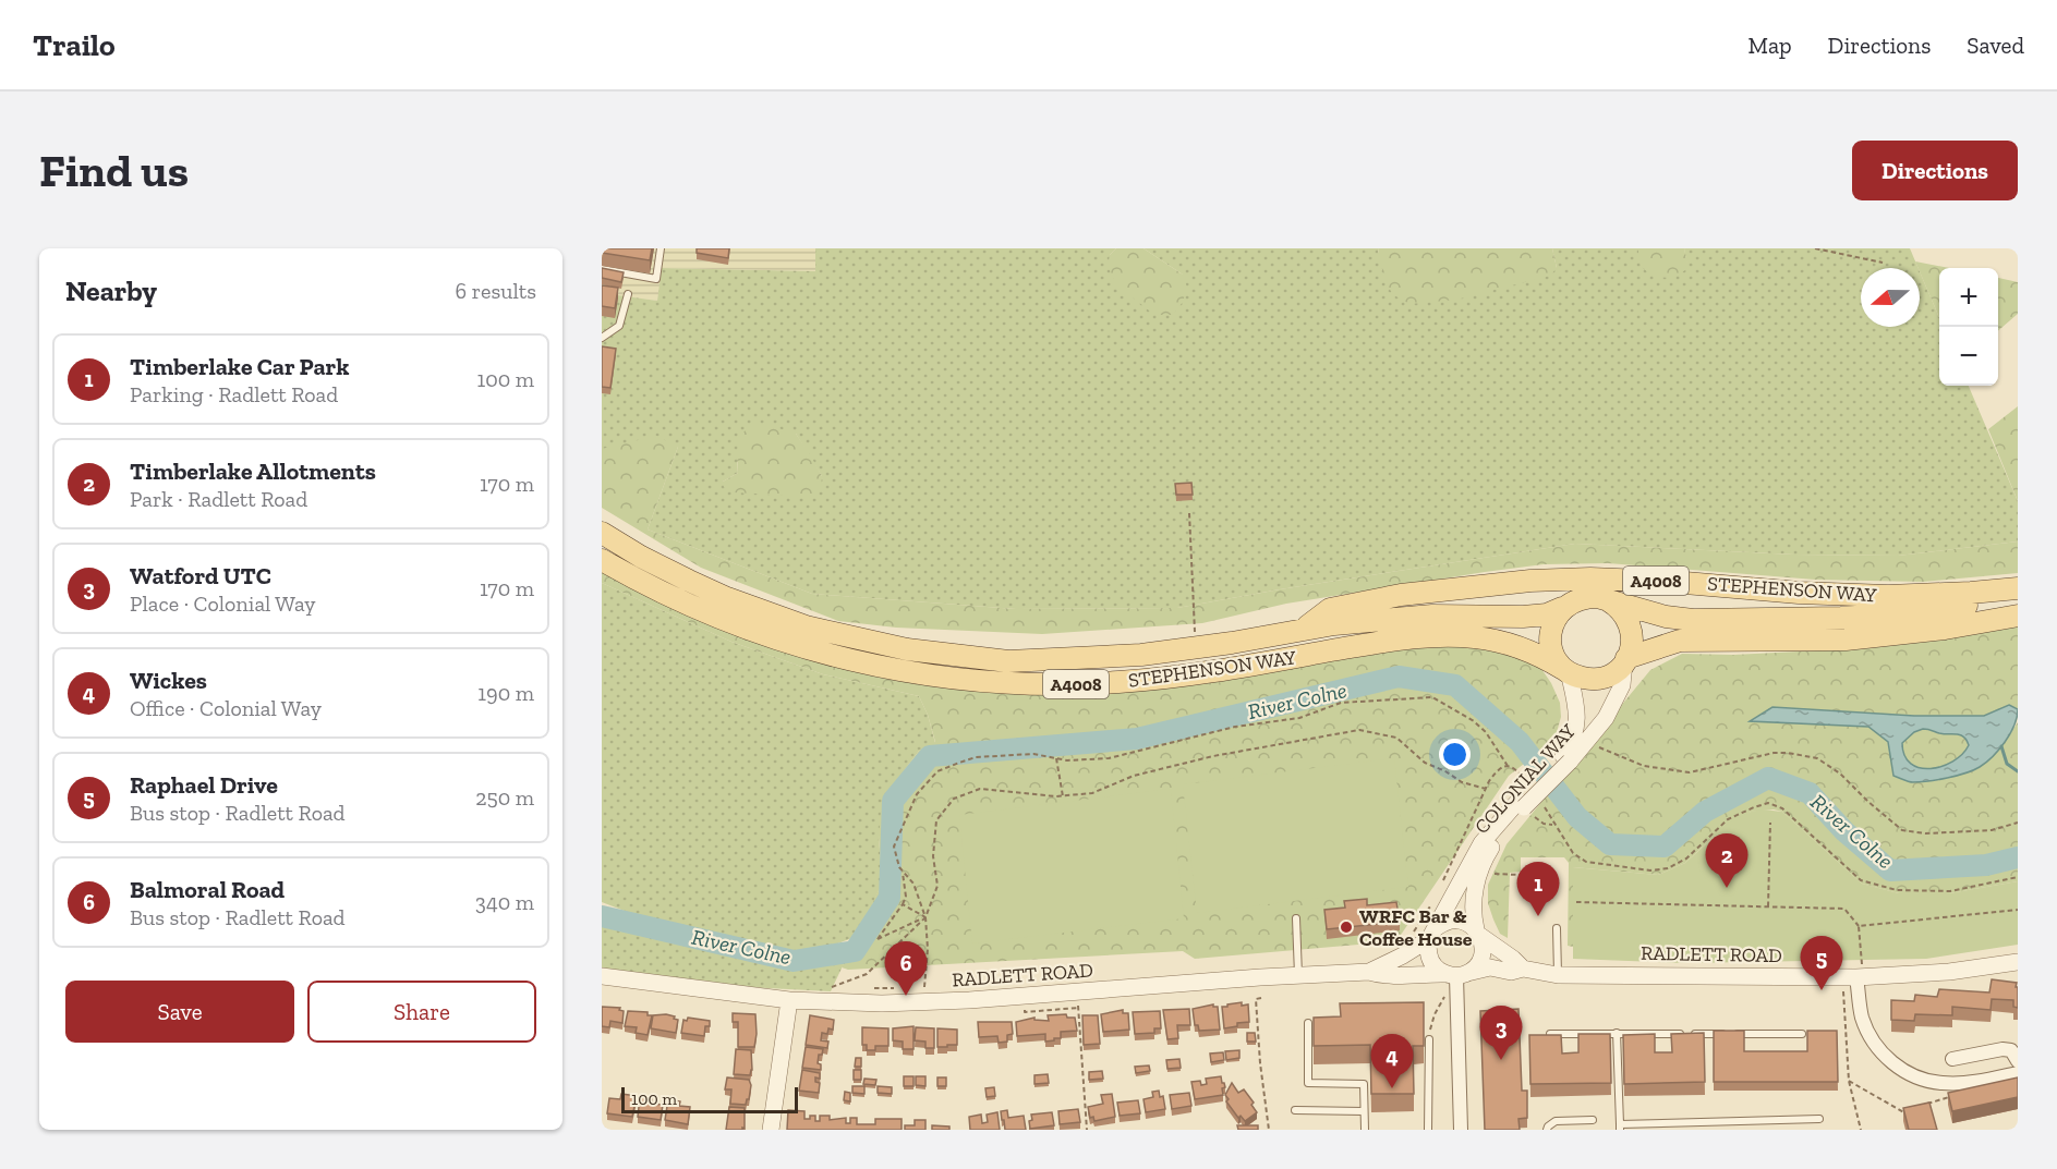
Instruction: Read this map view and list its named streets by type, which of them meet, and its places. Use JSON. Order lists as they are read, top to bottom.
{
  "streets": {
    "main road": ["A4008", "STEPHENSON WAY"],
    "street": ["COLONIAL WAY", "RADLETT ROAD"]
  },
  "crossings": [
    ["STEPHENSON WAY", "COLONIAL WAY"],
    ["COLONIAL WAY", "RADLETT ROAD"]
  ],
  "water": ["River Colne"],
  "places": ["WRFC Bar & Coffee House"],
  "scale_bar": "100 m",
  "north": "left",
  "page": {
    "header": "Trailo",
    "nav": ["Map", "Directions", "Saved"],
    "buttons": [
      "Directions",
      ["Save", "Share"]
    ],
    "title": "Find us",
    "heading": ["Nearby", "6 results"],
    "map_buttons": ["+", "−"],
    "list": [
      {
        "mark": "1",
        "name": "Timberlake Car Park",
        "note": "Parking · Radlett Road",
        "value": "100 m"
      },
      {
        "mark": "2",
        "name": "Timberlake Allotments",
        "note": "Park · Radlett Road",
        "value": "170 m"
      },
      {
        "mark": "3",
        "name": "Watford UTC",
        "note": "Place · Colonial Way",
        "value": "170 m"
      },
      {
        "mark": "4",
        "name": "Wickes",
        "note": "Office · Colonial Way",
        "value": "190 m"
      },
      {
        "mark": "5",
        "name": "Raphael Drive",
        "note": "Bus stop · Radlett Road",
        "value": "250 m"
      },
      {
        "mark": "6",
        "name": "Balmoral Road",
        "note": "Bus stop · Radlett Road",
        "value": "340 m"
      }
    ],
    "pins": [
      "2",
      "1",
      "5",
      "6",
      "3",
      "4"
    ],
    "scale": "100 m"
  }
}
